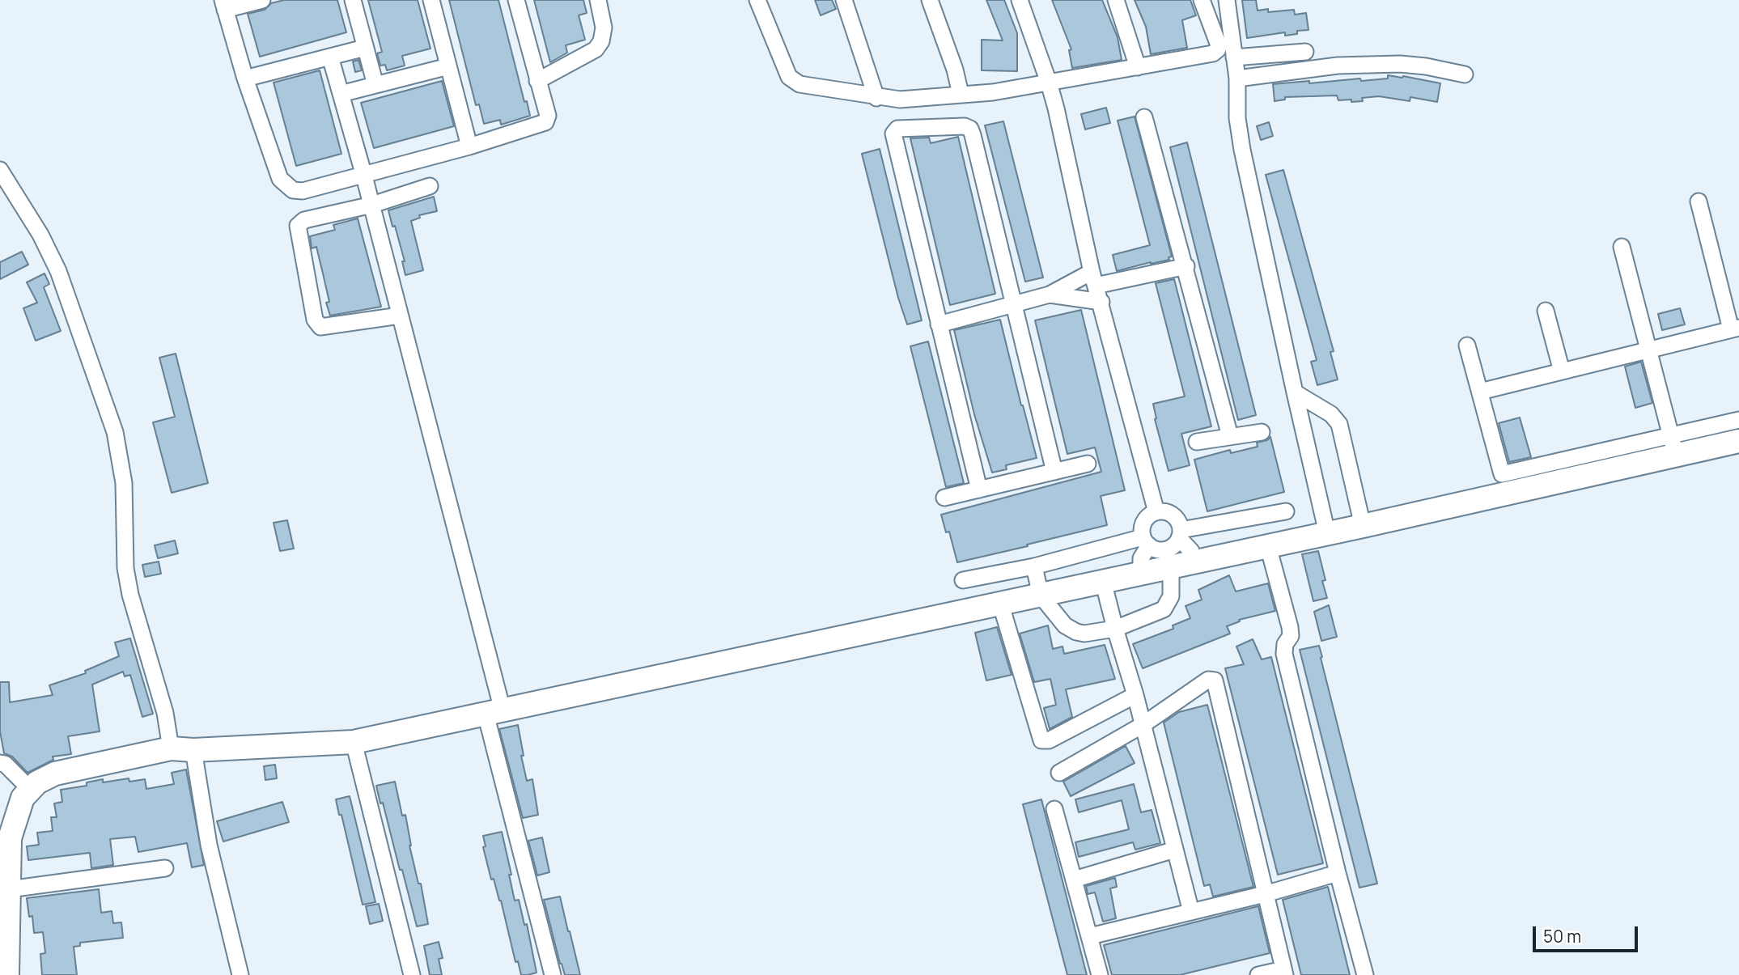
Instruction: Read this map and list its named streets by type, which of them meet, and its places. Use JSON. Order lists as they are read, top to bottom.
{
  "scale_bar": "50 m"
}
